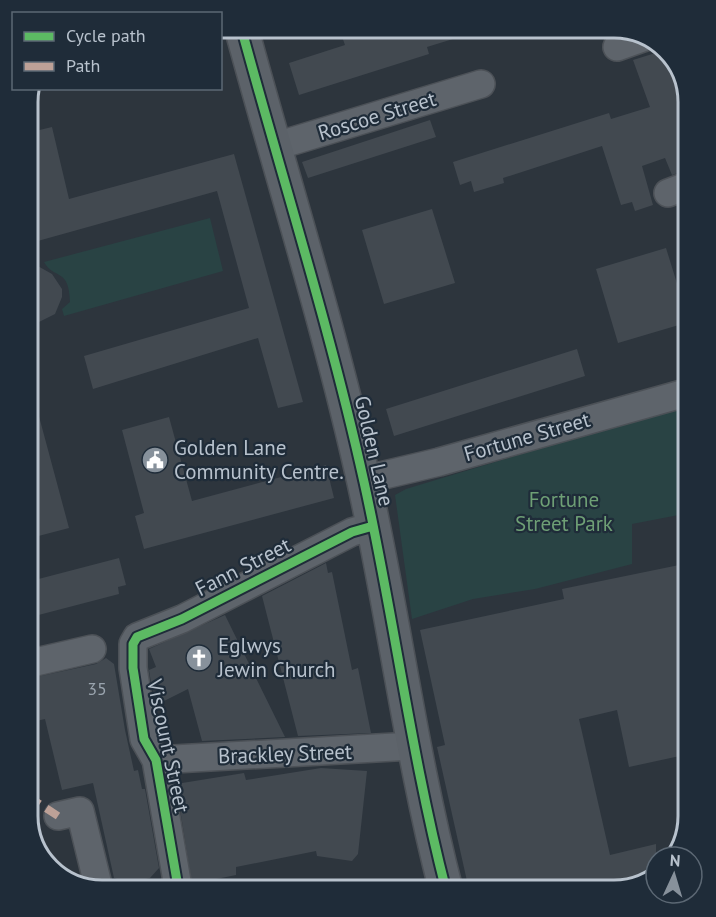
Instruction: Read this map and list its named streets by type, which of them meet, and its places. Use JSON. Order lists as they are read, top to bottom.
{
  "streets": {
    "street": [
      "Roscoe Street",
      "Fortune Street",
      "Golden Lane",
      "Fann Street",
      "Viscount Street",
      "Brackley Street"
    ]
  },
  "crossings": [
    ["Roscoe Street", "Golden Lane"],
    ["Fortune Street", "Golden Lane"],
    ["Golden Lane", "Fann Street"],
    ["Golden Lane", "Brackley Street"],
    ["Fann Street", "Viscount Street"],
    ["Viscount Street", "Brackley Street"]
  ],
  "parks": ["Fortune Street Park"],
  "places": {
    "public building": ["Golden Lane Community Centre."],
    "church": ["Eglwys Jewin Church"]
  },
  "house_numbers": ["35"],
  "legend": ["Cycle path", "Path"],
  "north": "top"
}
